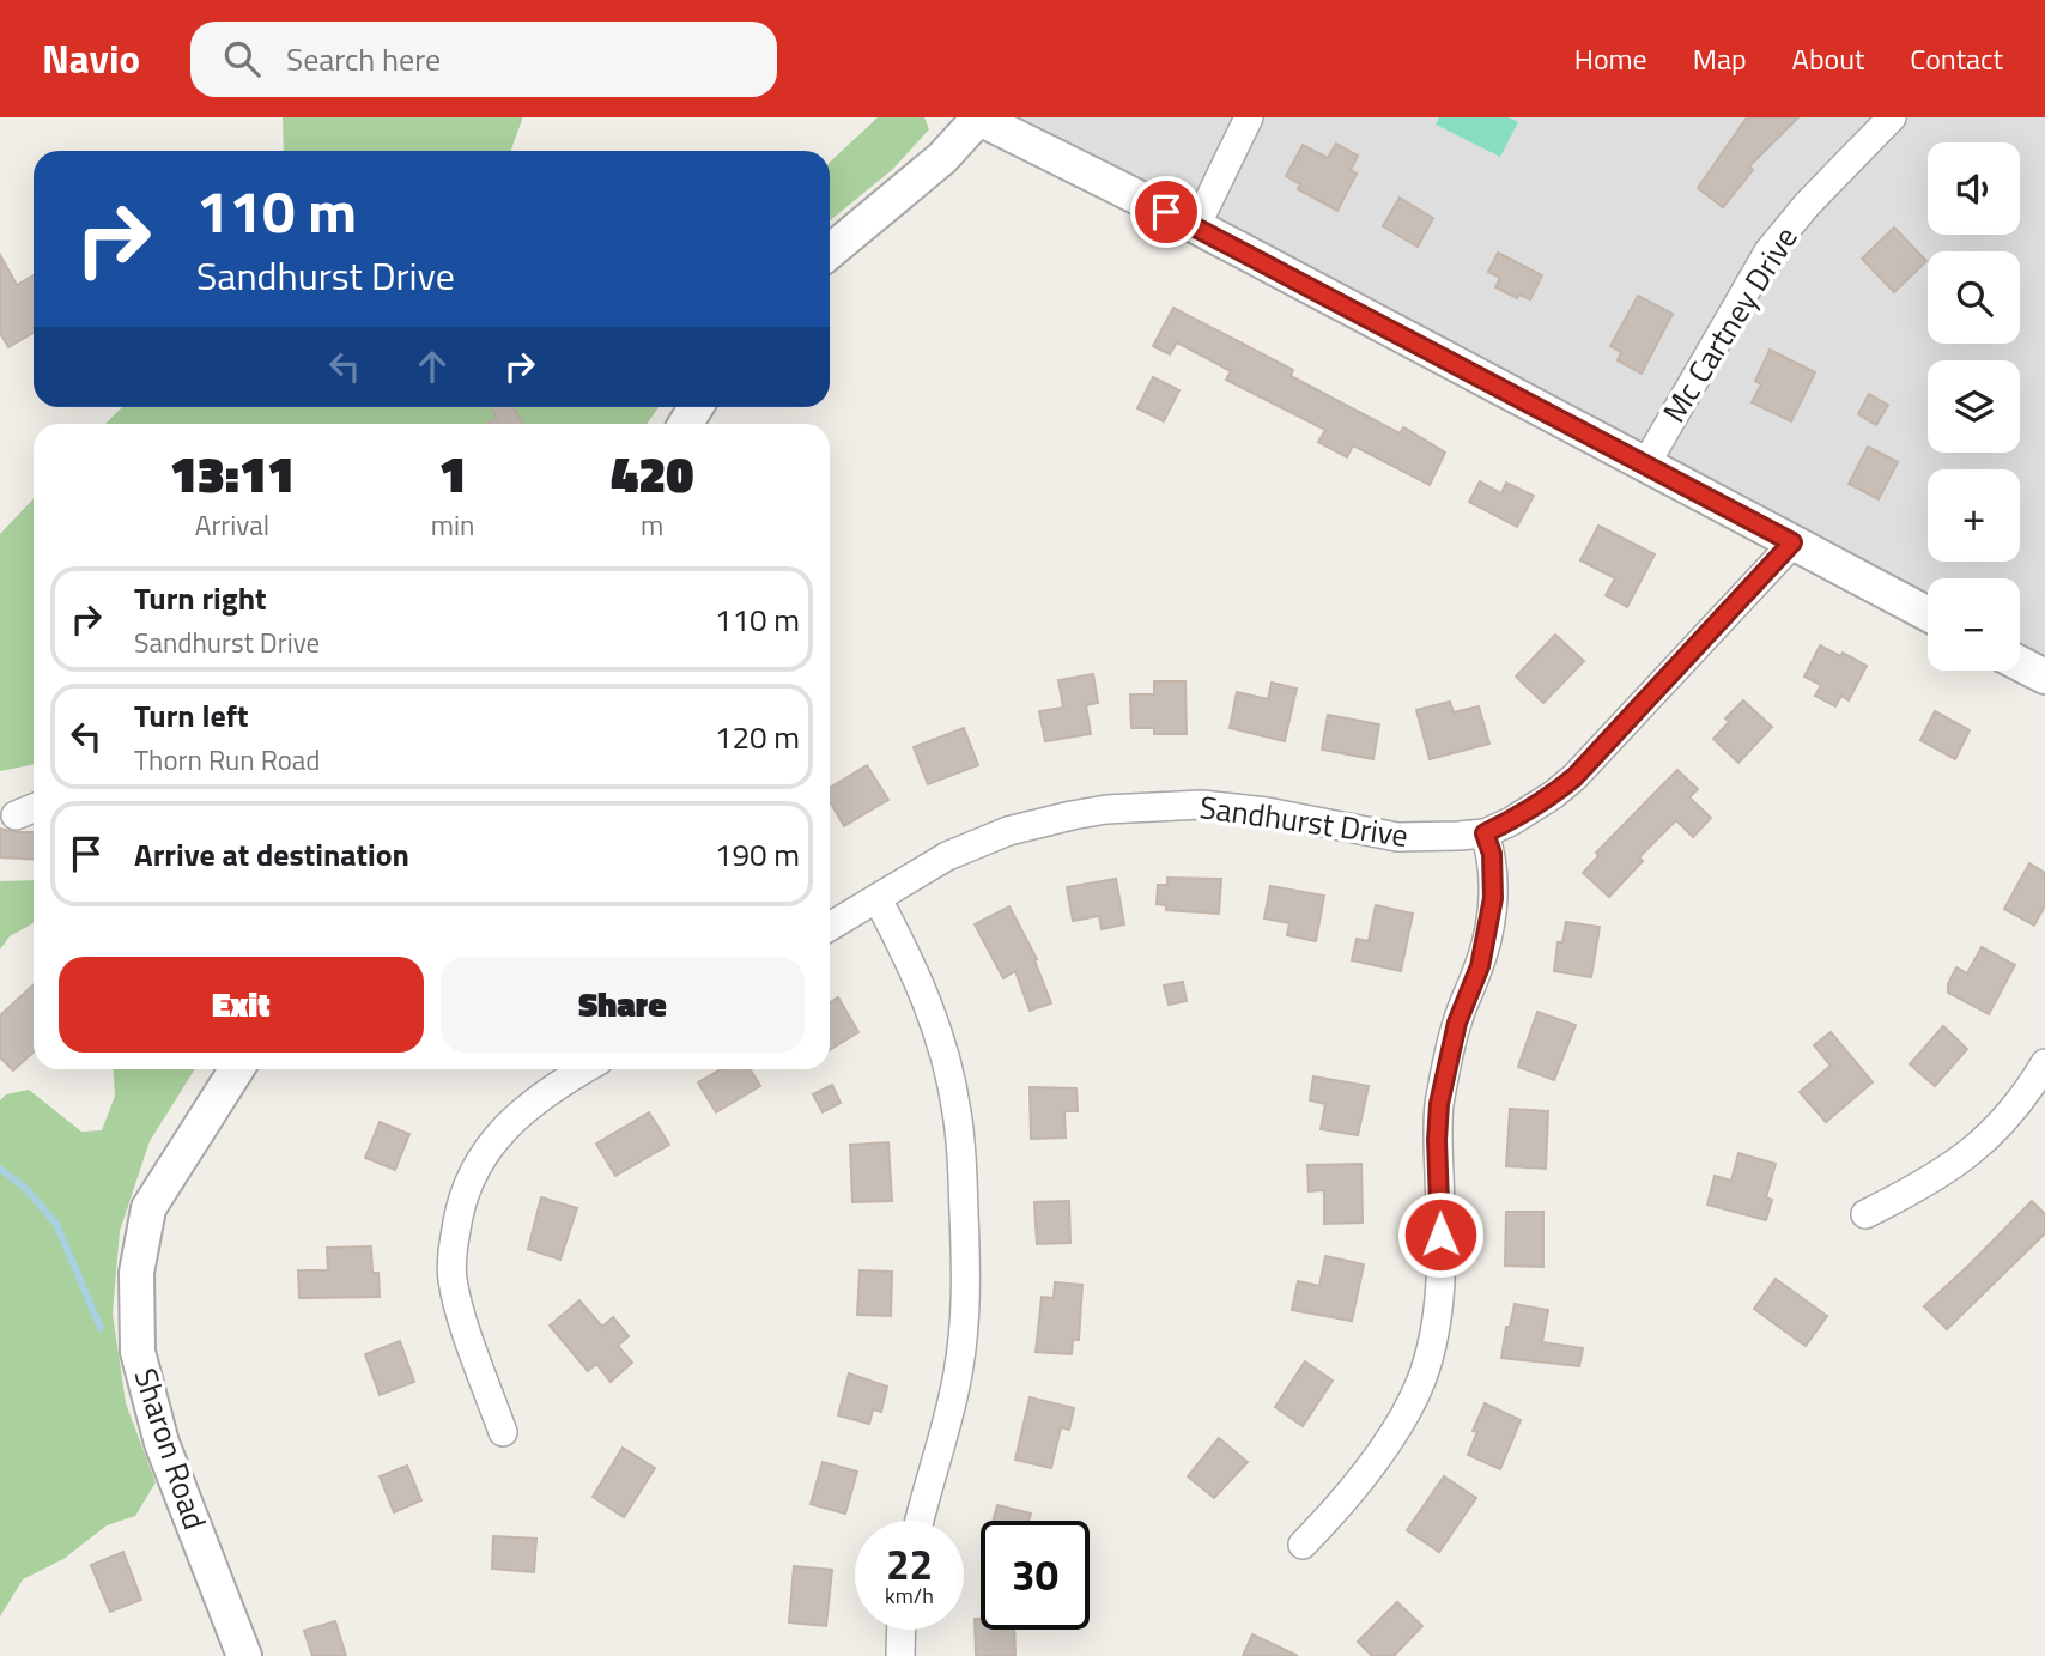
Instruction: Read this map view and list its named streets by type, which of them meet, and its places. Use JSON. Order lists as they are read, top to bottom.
{
  "streets": {
    "street": ["Mc Cartney Drive", "Sandhurst Drive", "Sharon Road"]
  },
  "page": {
    "header": "Navio",
    "search": "Search here",
    "nav": [
      "Home",
      "Map",
      "About",
      "Contact"
    ],
    "map_buttons": ["+", "−"],
    "turn": ["110 m", "Sandhurst Drive"],
    "eta": [
      "13:11",
      "Arrival",
      "1",
      "min",
      "420",
      "m"
    ],
    "list": [
      {
        "name": "Turn right",
        "note": "Sandhurst Drive",
        "value": "110 m"
      },
      {
        "name": "Turn left",
        "note": "Thorn Run Road",
        "value": "120 m"
      },
      {
        "name": "Arrive at destination",
        "value": "190 m"
      }
    ],
    "buttons": ["Exit", "Share"],
    "speed": "22 km/h",
    "limit": "30"
  }
}
